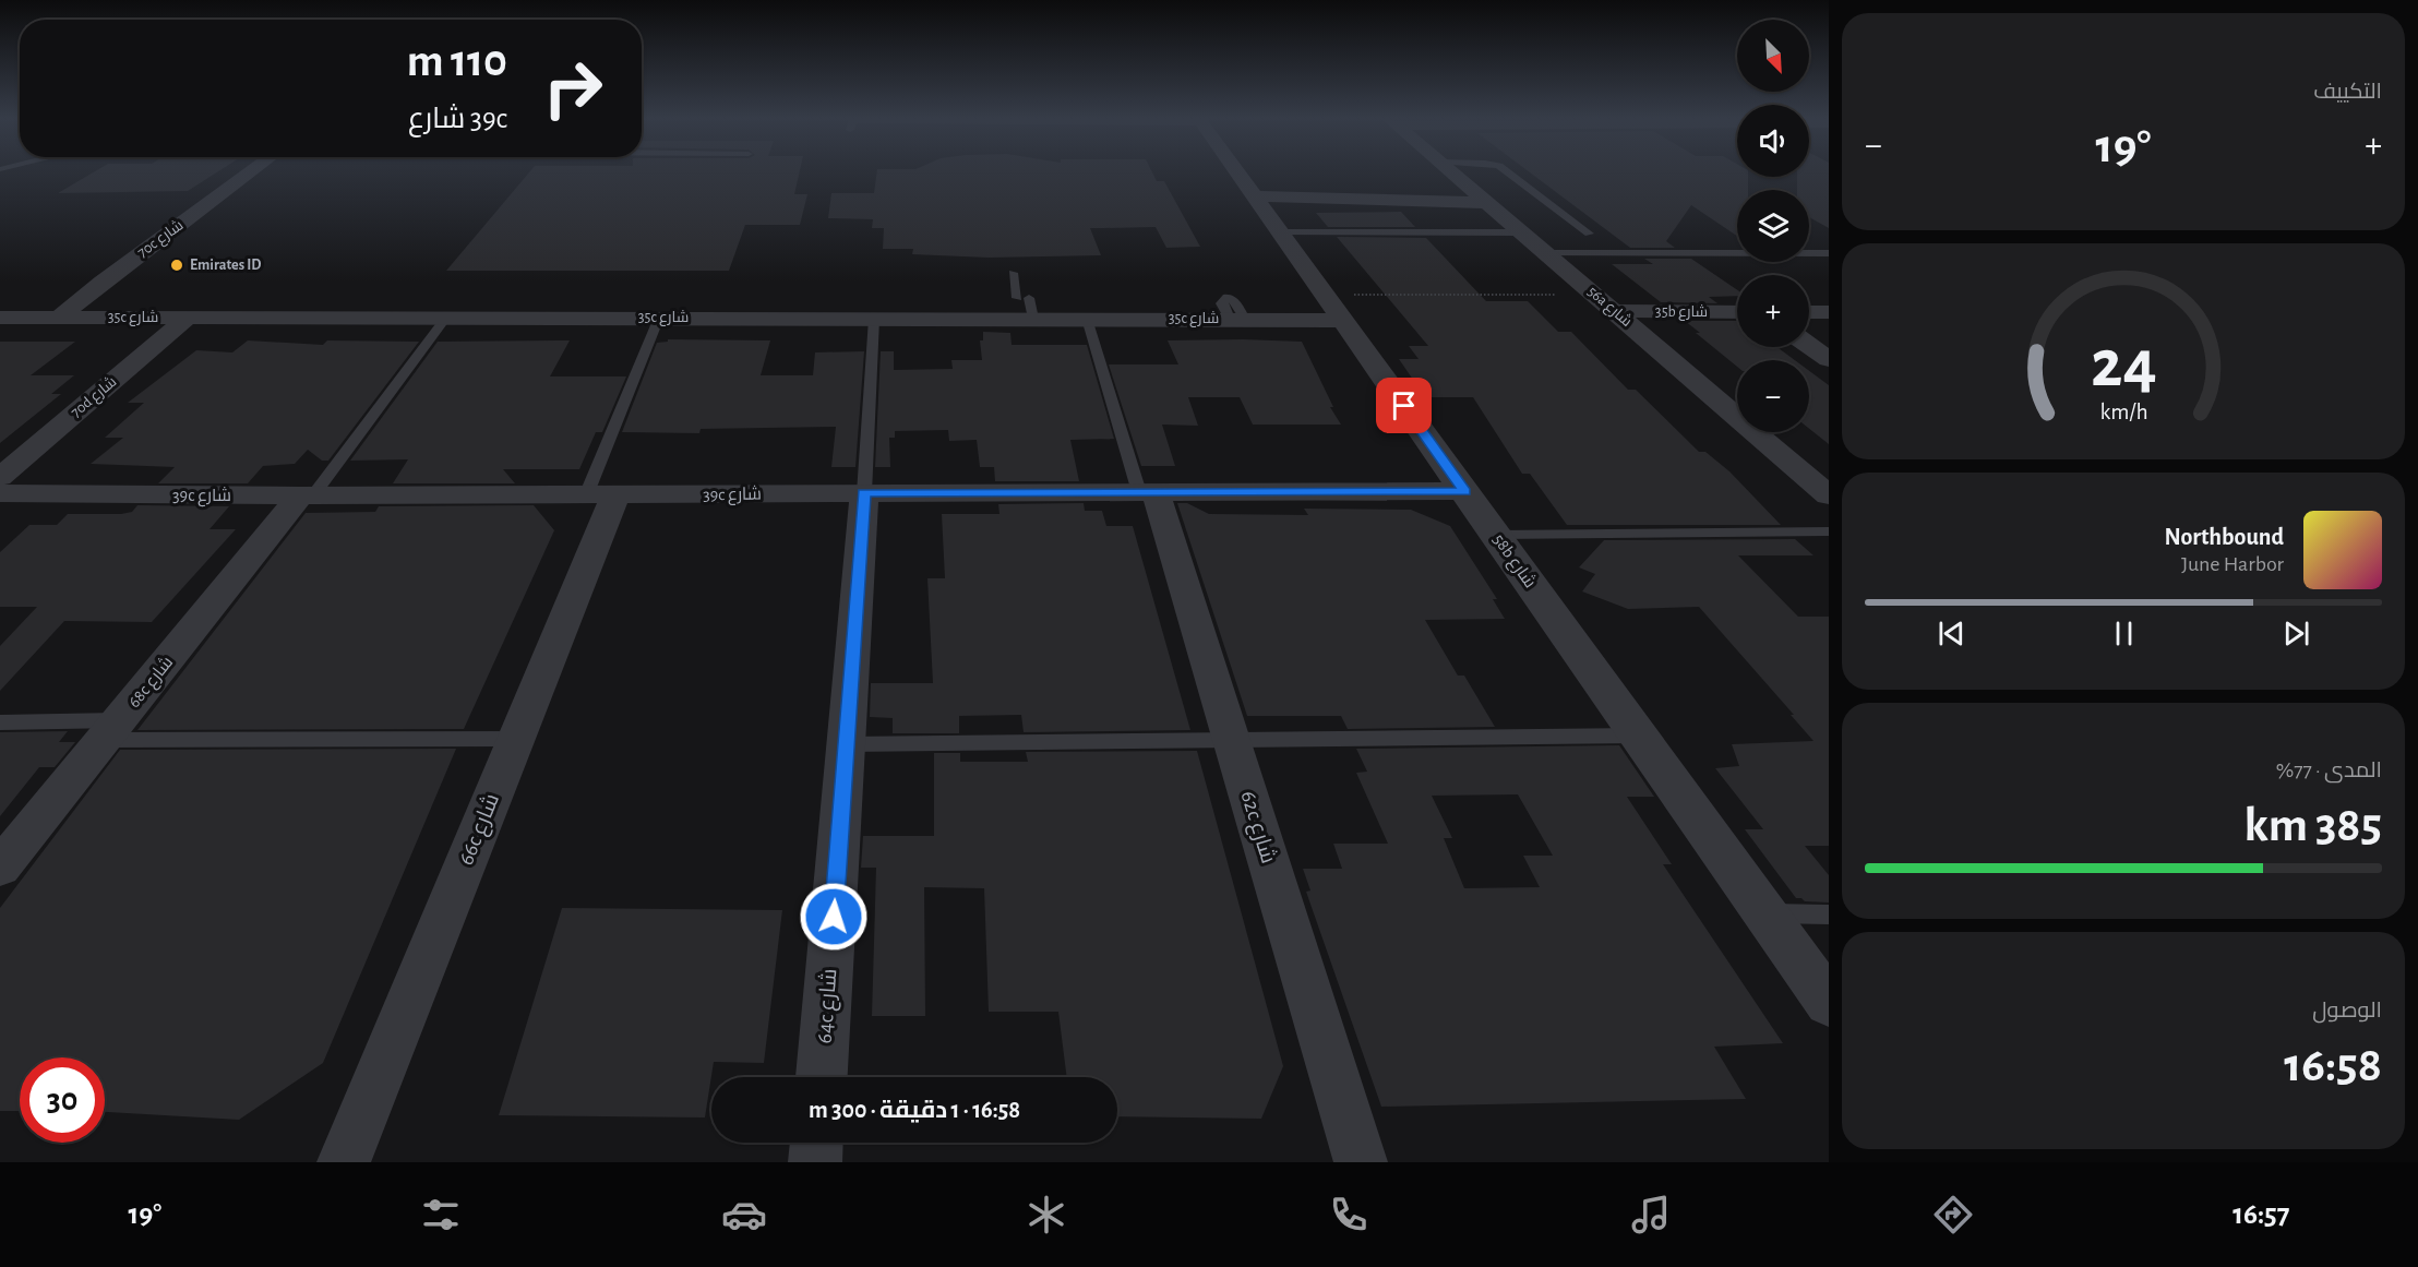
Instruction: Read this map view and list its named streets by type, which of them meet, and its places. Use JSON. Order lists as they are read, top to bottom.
{
  "streets": {
    "street": [
      "70c شارع",
      "56a شارع",
      "35b شارع",
      "35c شارع",
      "70d شارع",
      "39c شارع",
      "58b شارع",
      "68c شارع",
      "62c شارع",
      "66c شارع",
      "64c شارع"
    ]
  },
  "crossings": [
    ["70c شارع", "35c شارع"],
    ["56a شارع", "35b شارع"],
    ["35c شارع", "70d شارع"],
    ["35c شارع", "58b شارع"],
    ["39c شارع", "58b شارع"],
    ["39c شارع", "68c شارع"],
    ["39c شارع", "62c شارع"],
    ["39c شارع", "66c شارع"],
    ["39c شارع", "64c شارع"]
  ],
  "places": ["Emirates ID"],
  "north": "bottom right",
  "page": {
    "tile": [
      "التكييف",
      ["المدى · 77%", "385 km"],
      ["الوصول", "16:58"]
    ],
    "map_buttons": ["+", "−"],
    "turn": ["110 m", "39c شارع"],
    "heat": ["−", "19°", "+"],
    "song": ["Northbound", "June Harbor"],
    "limit": "30",
    "trip": "16:58 · 1 دقيقة · 300 m",
    "tabs": ["16:57", "19°"],
    "gauge": ["24", "km/h"]
  }
}
